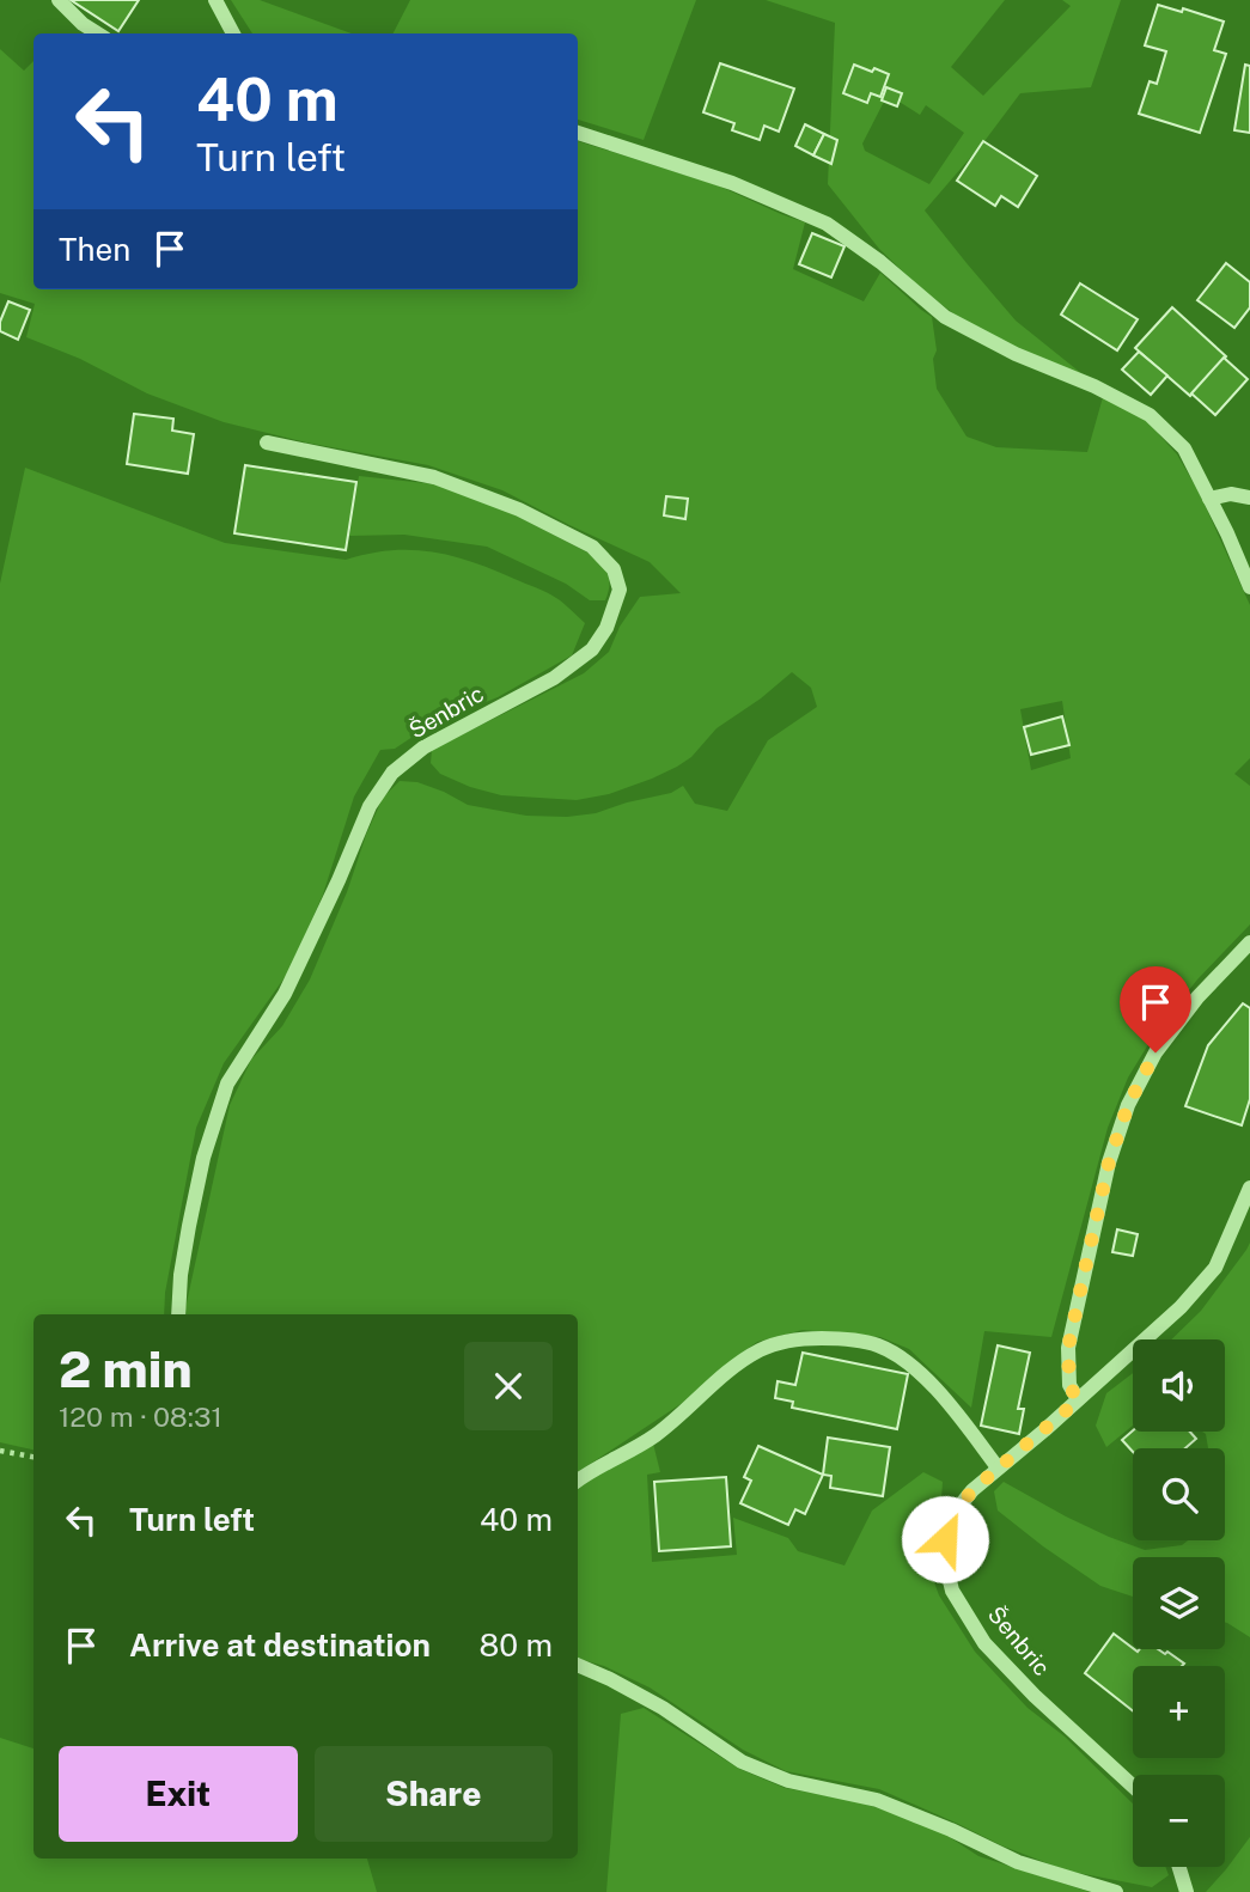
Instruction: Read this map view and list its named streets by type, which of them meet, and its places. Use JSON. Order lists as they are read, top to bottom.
{
  "streets": {
    "street": ["Šenbric"]
  },
  "page": {
    "turn": ["40 m", "Turn left"],
    "then": "Then",
    "heading": ["2 min", "120 m · 08:31"],
    "map_buttons": ["+", "−"],
    "list": [
      {
        "name": "Turn left",
        "value": "40 m"
      },
      {
        "name": "Arrive at destination",
        "value": "80 m"
      }
    ],
    "buttons": ["Exit", "Share"]
  }
}
